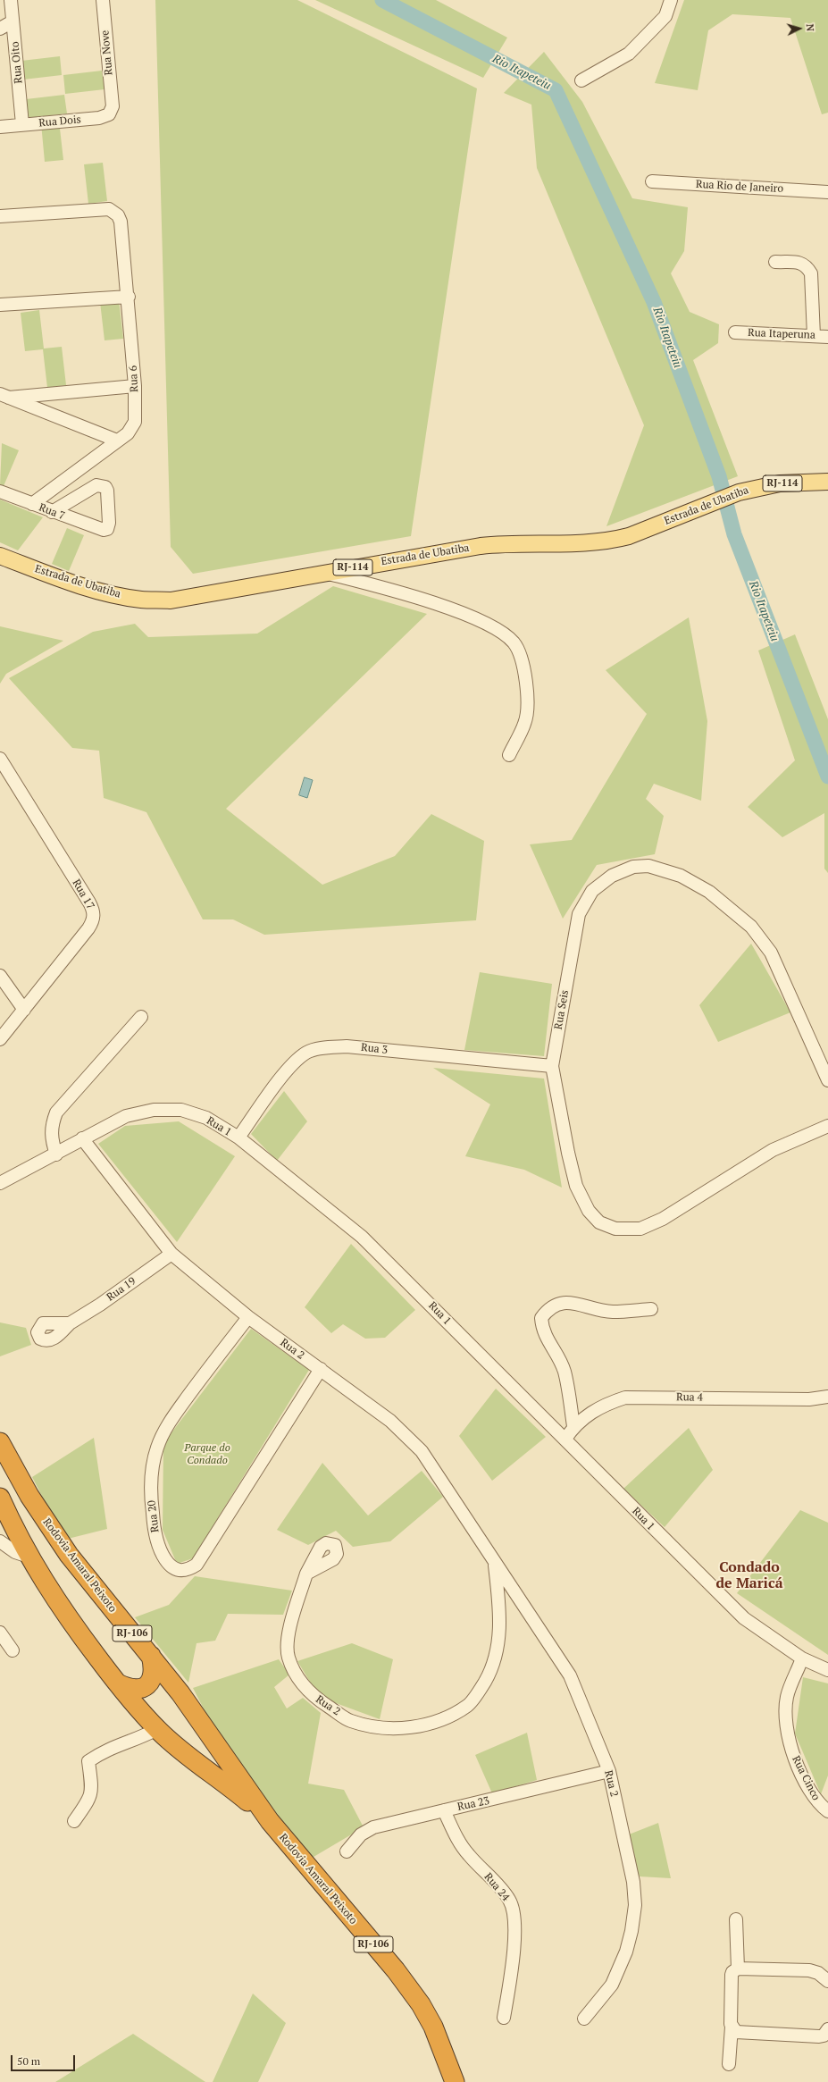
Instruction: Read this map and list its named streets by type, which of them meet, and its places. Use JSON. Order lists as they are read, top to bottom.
{
  "streets": {
    "highway": ["Rodovia Amaral Peixoto", "RJ-106"],
    "main road": ["RJ-114", "Estrada de Ubatiba"],
    "street": [
      "Rua Nove",
      "Rua Oito",
      "Rua Dois",
      "Rua Rio de Janeiro",
      "Rua Itaperuna",
      "Rua 6",
      "Rua 7",
      "Rua 17",
      "Rua Seis",
      "Rua 3",
      "Rua 1",
      "Rua 19",
      "Rua 2",
      "Rua 4",
      "Rua 20",
      "Rua Cinco",
      "Rua 23",
      "Rua 24"
    ]
  },
  "crossings": [
    ["Rua Nove", "Rua Dois"],
    ["Rua Oito", "Rua Dois"],
    ["Rua 6", "Rua 7"],
    ["Rua Seis", "Rua 3"],
    ["Rua 3", "Rua 1"],
    ["Rua 1", "Rua 2"],
    ["Rua 1", "Rua 4"],
    ["Rua 1", "Rua Cinco"],
    ["Rua 19", "Rua 2"],
    ["Rua 2", "Rua 20"],
    ["Rua 2", "Rua 23"],
    ["Rua 23", "Rua 24"]
  ],
  "districts": ["Condado de Maricá"],
  "water": ["Rio Itapeteiu"],
  "parks": ["Parque do Condado"],
  "scale_bar": "50 m",
  "north": "right"
}
